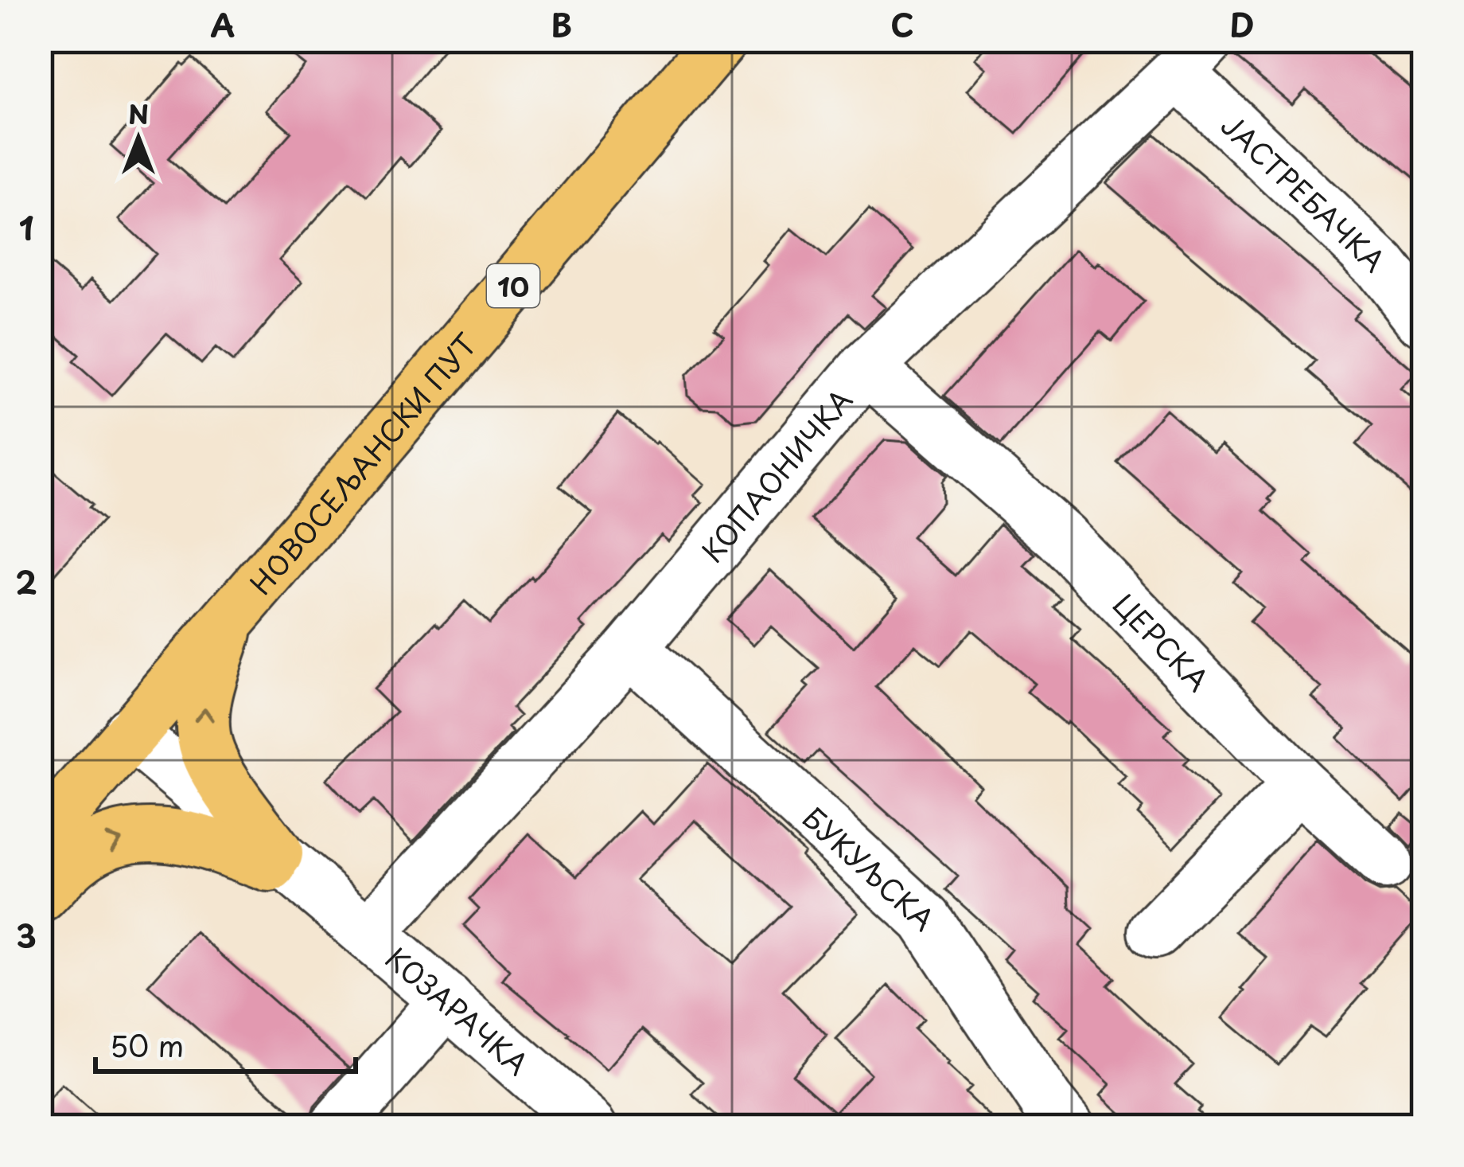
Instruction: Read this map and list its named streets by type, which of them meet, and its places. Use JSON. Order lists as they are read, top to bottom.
{
  "streets": {
    "main road": ["10", "НОВОСЕЉАНСКИ ПУТ"],
    "street": [
      "ЈАСТРЕБАЧКА",
      "КОПАОНИЧКА",
      "ЦЕРСКА",
      "БУКУЉСКА",
      "КОЗАРАЧКА"
    ]
  },
  "crossings": [
    ["ЈАСТРЕБАЧКА", "КОПАОНИЧКА"],
    ["НОВОСЕЉАНСКИ ПУТ", "КОЗАРАЧКА"],
    ["КОПАОНИЧКА", "ЦЕРСКА"],
    ["КОПАОНИЧКА", "БУКУЉСКА"],
    ["КОПАОНИЧКА", "КОЗАРАЧКА"]
  ],
  "scale_bar": "50 m",
  "north": "top",
  "grid": {
    "columns": [
      "A",
      "B",
      "C",
      "D"
    ],
    "rows": ["1", "2", "3"]
  }
}
